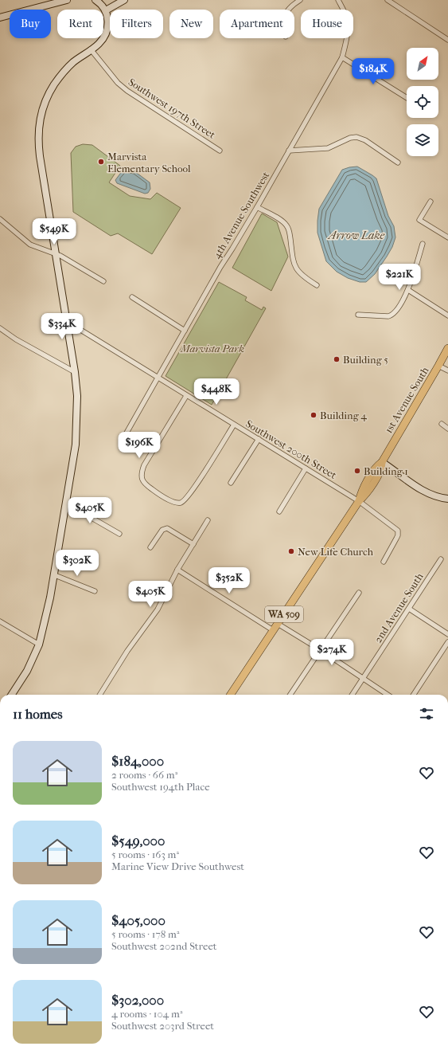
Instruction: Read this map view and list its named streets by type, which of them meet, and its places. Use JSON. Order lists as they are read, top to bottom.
{
  "streets": {
    "main road": ["1st Avenue South", "WA 509"],
    "street": [
      "Southwest 197th Street",
      "4th Avenue Southwest",
      "Southwest 200th Street",
      "2nd Avenue South"
    ]
  },
  "crossings": [
    ["4th Avenue Southwest", "Southwest 200th Street"],
    ["1st Avenue South", "Southwest 200th Street"]
  ],
  "water": ["Arrow Lake"],
  "parks": ["Marvista Park"],
  "places": [
    "Marvista Elementary School",
    "Building 5",
    "Building 4",
    "Building 1",
    "New Life Church"
  ],
  "north": "top right",
  "page": {
    "chip": [
      "Buy",
      "Rent",
      "Filters",
      "New",
      "Apartment",
      "House"
    ],
    "price": [
      "$184K",
      "$549K",
      "$221K",
      "$334K",
      "$448K",
      "$196K",
      "$405K",
      "$302K",
      "$352K",
      "$405K",
      "$274K"
    ],
    "heading": "11 homes",
    "list": [
      {
        "name": "$184,000",
        "note": "2 rooms · 66 m² · Southwest 194th Place"
      },
      {
        "name": "$549,000",
        "note": "5 rooms · 163 m² · Marine View Drive Southwest"
      },
      {
        "name": "$405,000",
        "note": "5 rooms · 178 m² · Southwest 202nd Street"
      },
      {
        "name": "$302,000",
        "note": "4 rooms · 104 m² · Southwest 203rd Street"
      }
    ]
  }
}
